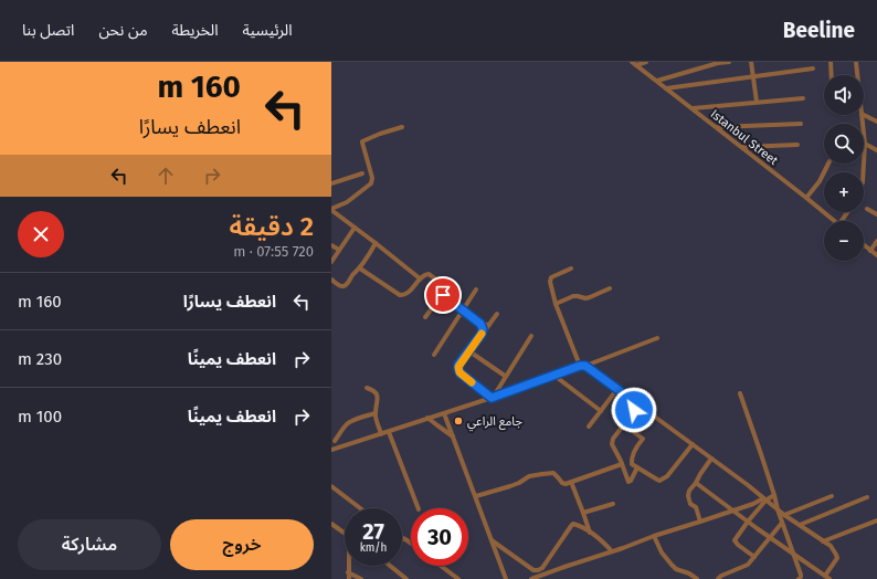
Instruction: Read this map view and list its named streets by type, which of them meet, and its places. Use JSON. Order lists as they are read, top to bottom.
{
  "streets": {
    "street": ["Istanbul Street"]
  },
  "places": ["جامع الراعي"],
  "page": {
    "header": "Beeline",
    "nav": [
      "الرئيسية",
      "الخريطة",
      "من نحن",
      "اتصل بنا"
    ],
    "turn": ["160 m", "انعطف يسارًا"],
    "map_buttons": ["+", "−"],
    "heading": ["2 دقيقة", "720 m · 07:55"],
    "list": [
      {
        "name": "انعطف يسارًا",
        "value": "160 m"
      },
      {
        "name": "انعطف يمينًا",
        "value": "230 m"
      },
      {
        "name": "انعطف يمينًا",
        "value": "100 m"
      }
    ],
    "speed": "27 km/h",
    "limit": "30",
    "buttons": ["خروج", "مشاركة"]
  }
}
